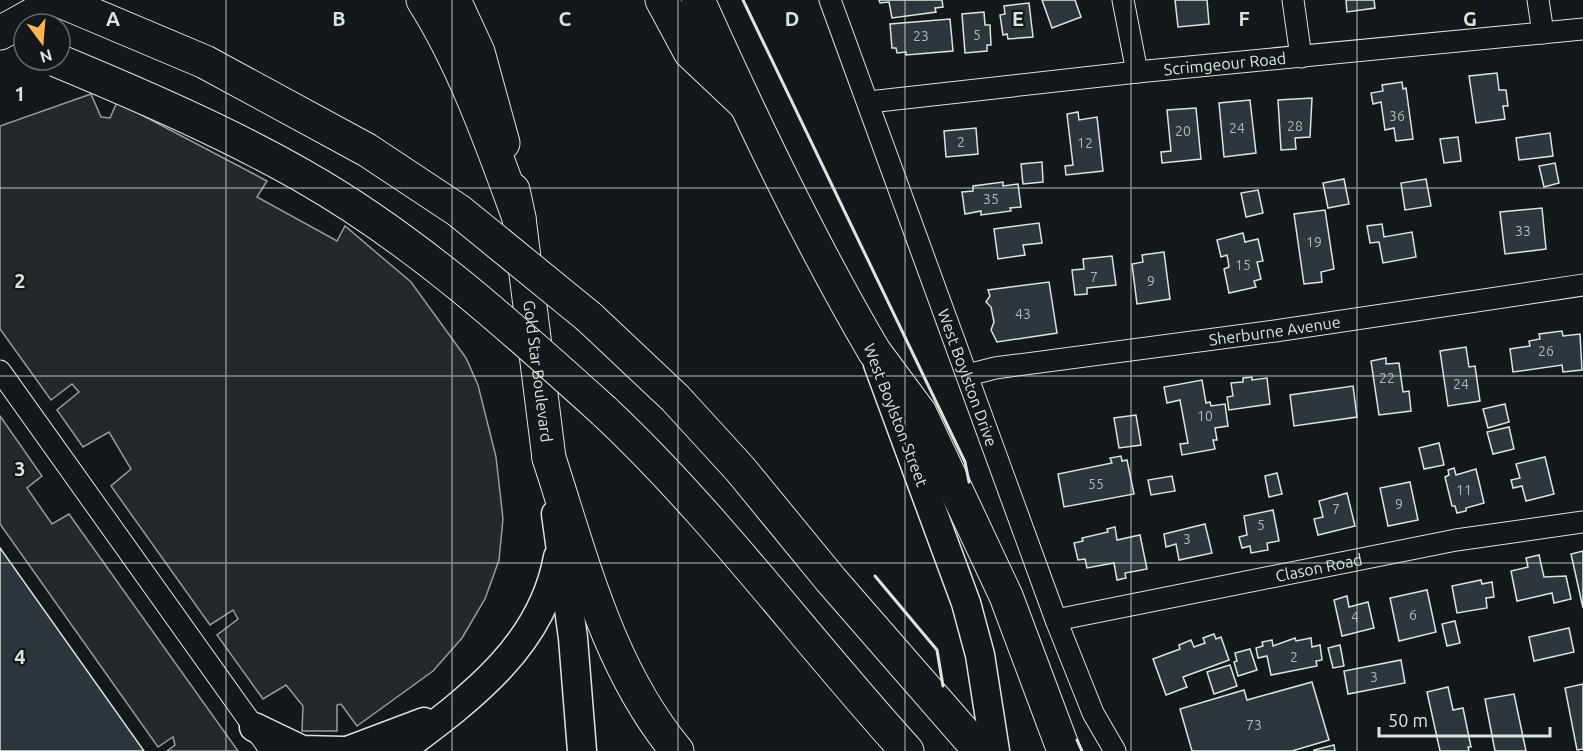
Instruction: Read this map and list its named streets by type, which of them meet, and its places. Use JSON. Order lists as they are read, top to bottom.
{
  "streets": {
    "main road": ["Gold Star Boulevard", "West Boylston Street"],
    "street": [
      "Scrimgeour Road",
      "Sherburne Avenue",
      "West Boylston Drive",
      "Clason Road"
    ]
  },
  "crossings": [
    ["Scrimgeour Road", "West Boylston Drive"],
    ["Sherburne Avenue", "West Boylston Drive"],
    ["West Boylston Drive", "Clason Road"]
  ],
  "house_numbers": [
    "5",
    "23",
    "36",
    "28",
    "24",
    "20",
    "2",
    "12",
    "35",
    "33",
    "19",
    "15",
    "7",
    "9",
    "43",
    "26",
    "22",
    "24",
    "10",
    "55",
    "11",
    "9",
    "7",
    "5",
    "3",
    "6",
    "4",
    "2",
    "3",
    "73"
  ],
  "scale_bar": "50 m",
  "north": "bottom",
  "grid": {
    "columns": [
      "A",
      "B",
      "C",
      "D",
      "E",
      "F",
      "G"
    ],
    "rows": [
      "1",
      "2",
      "3",
      "4"
    ]
  }
}
